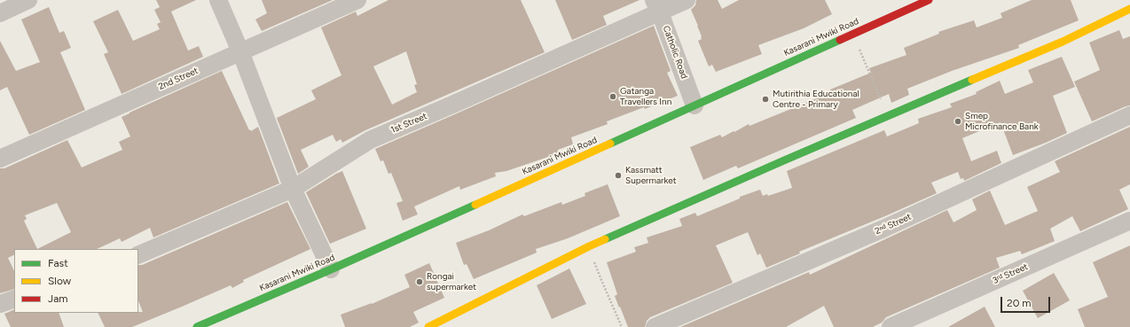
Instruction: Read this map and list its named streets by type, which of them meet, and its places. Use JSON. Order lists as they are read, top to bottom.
{
  "streets": {
    "main road": ["Kasarani Mwiki Road"],
    "street": [
      "Catholic Road",
      "2nd Street",
      "1st Street",
      "2ⁿᵈ Street",
      "3ʳᵈ Street"
    ]
  },
  "crossings": [
    ["Kasarani Mwiki Road", "Catholic Road"],
    ["Catholic Road", "1st Street"]
  ],
  "places": [
    "Gatanga Travellers Inn",
    "Mutirithia Educational Centre - Primary",
    "Smep Microfinance Bank",
    "Kassmatt Supermarket",
    "Rongai supermarket"
  ],
  "legend": ["Fast", "Slow", "Jam"],
  "scale_bar": "20 m"
}
